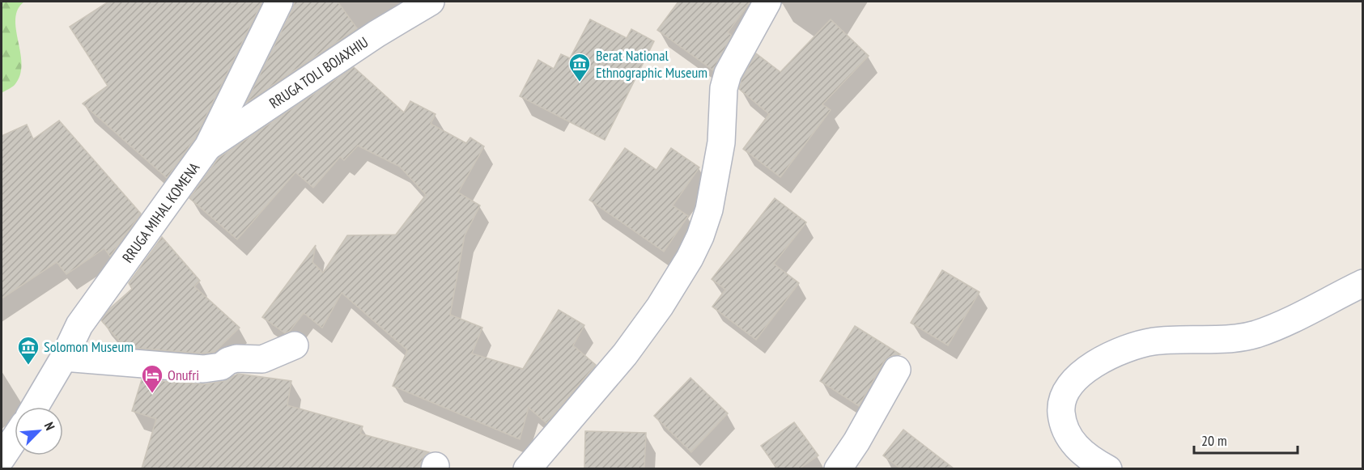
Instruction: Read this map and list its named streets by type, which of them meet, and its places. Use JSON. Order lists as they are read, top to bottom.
{
  "streets": {
    "street": ["RRUGA TOLI BOJAXHIU", "RRUGA MIHAL KOMENA"]
  },
  "crossings": [
    ["RRUGA TOLI BOJAXHIU", "RRUGA MIHAL KOMENA"]
  ],
  "places": {
    "museum": ["Berat National Ethnographic Museum", "Solomon Museum"],
    "hotel": ["Onufri"]
  },
  "scale_bar": "20 m",
  "north": "top right"
}
